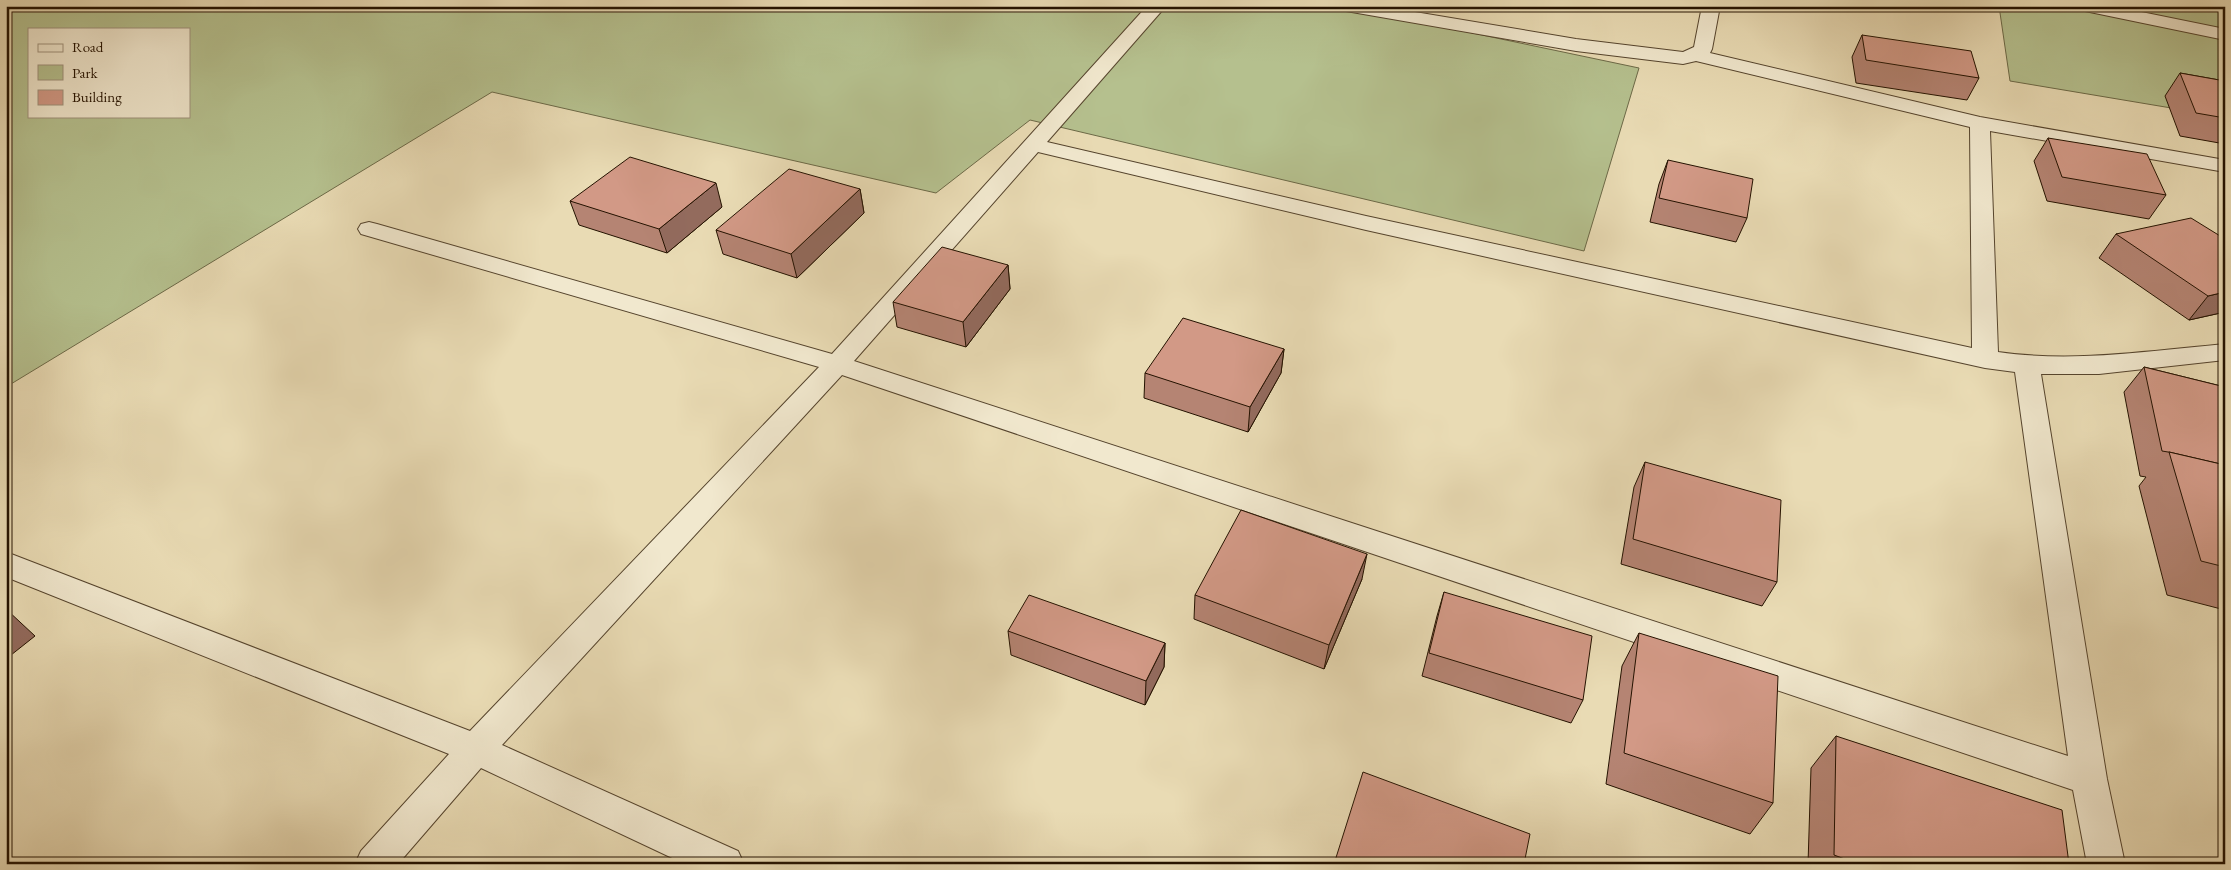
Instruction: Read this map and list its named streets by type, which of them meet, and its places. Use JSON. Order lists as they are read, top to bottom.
{
  "legend": ["Road", "Park", "Building"]
}
